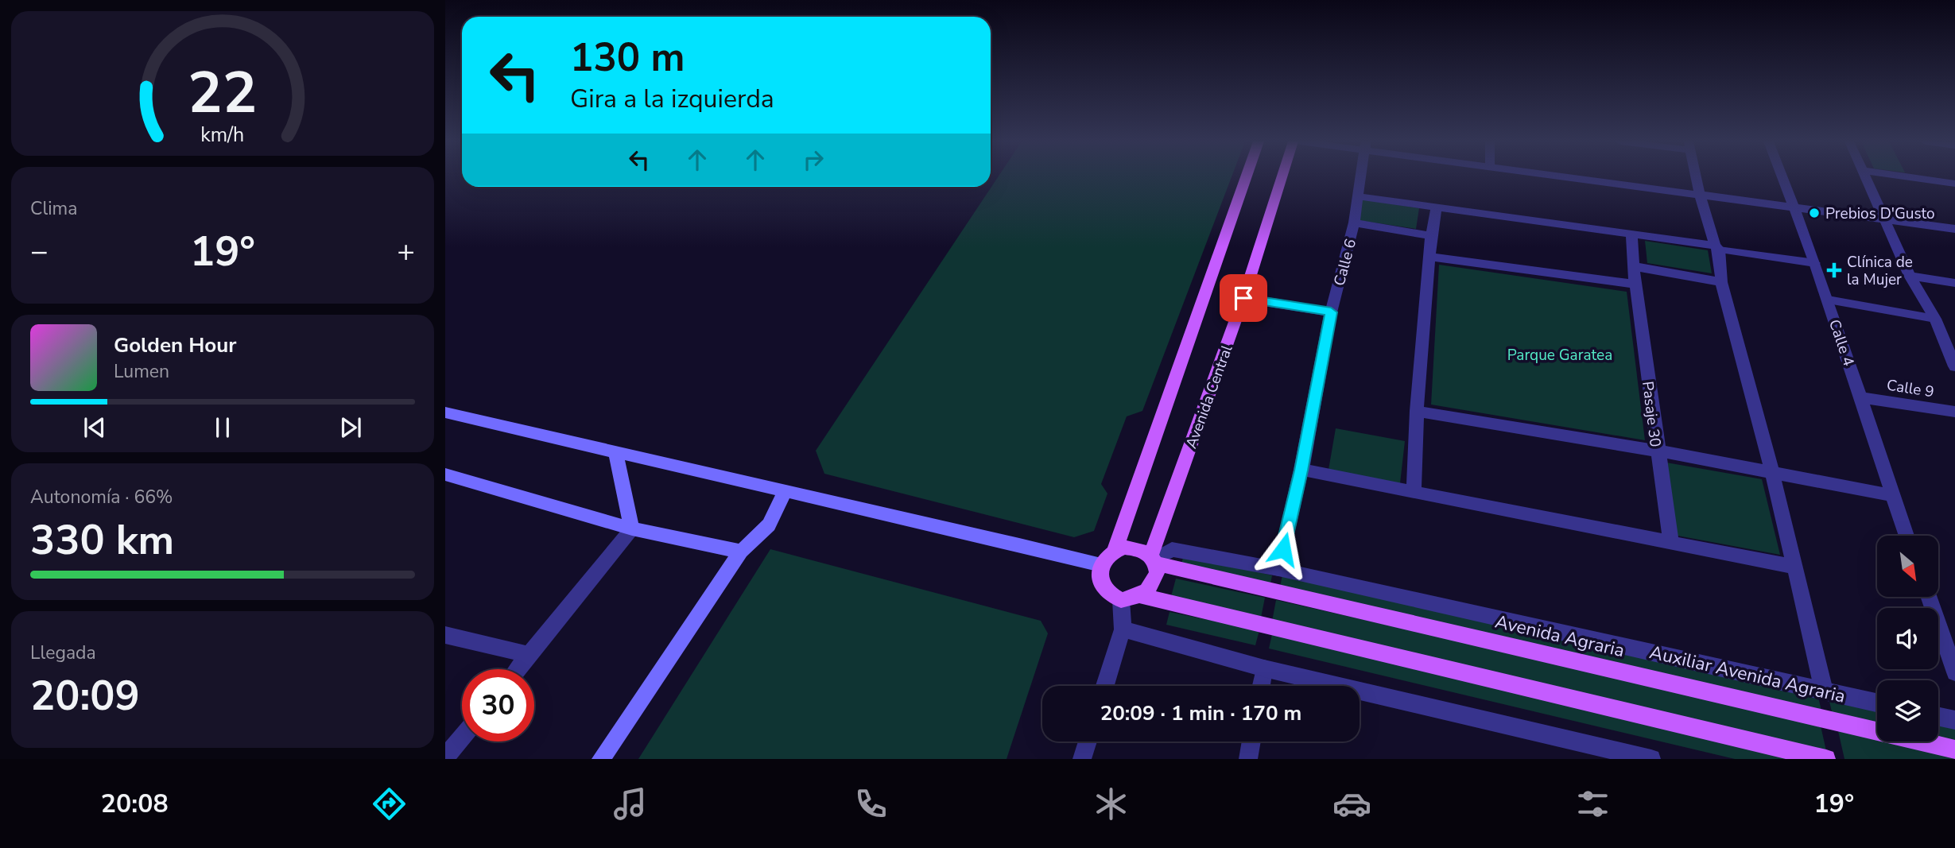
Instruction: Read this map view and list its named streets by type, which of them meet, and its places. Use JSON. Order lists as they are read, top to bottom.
{
  "streets": {
    "main road": ["Avenida Central", "Avenida Agraria"],
    "street": [
      "Calle 6",
      "Calle 4",
      "Calle 9",
      "Pasaje 30",
      "Auxiliar Avenida Agraria"
    ]
  },
  "crossings": [
    ["Calle 6", "Auxiliar Avenida Agraria"],
    ["Calle 4", "Calle 9"],
    ["Avenida Central", "Avenida Agraria"],
    ["Avenida Central", "Auxiliar Avenida Agraria"],
    ["Avenida Agraria", "Auxiliar Avenida Agraria"]
  ],
  "parks": ["Parque Garatea"],
  "places": {
    "other": ["Prebios D'Gusto"],
    "health": ["Clínica de la Mujer"]
  },
  "north": "bottom right",
  "page": {
    "turn": ["130 m", "Gira a la izquierda"],
    "tile": [
      "Clima",
      ["Autonomía · 66%", "330 km"],
      ["Llegada", "20:09"]
    ],
    "heat": ["−", "19°", "+"],
    "song": ["Golden Hour", "Lumen"],
    "limit": "30",
    "trip": "20:09 · 1 min · 170 m",
    "tabs": ["20:08", "19°"],
    "gauge": ["22", "km/h"]
  }
}
